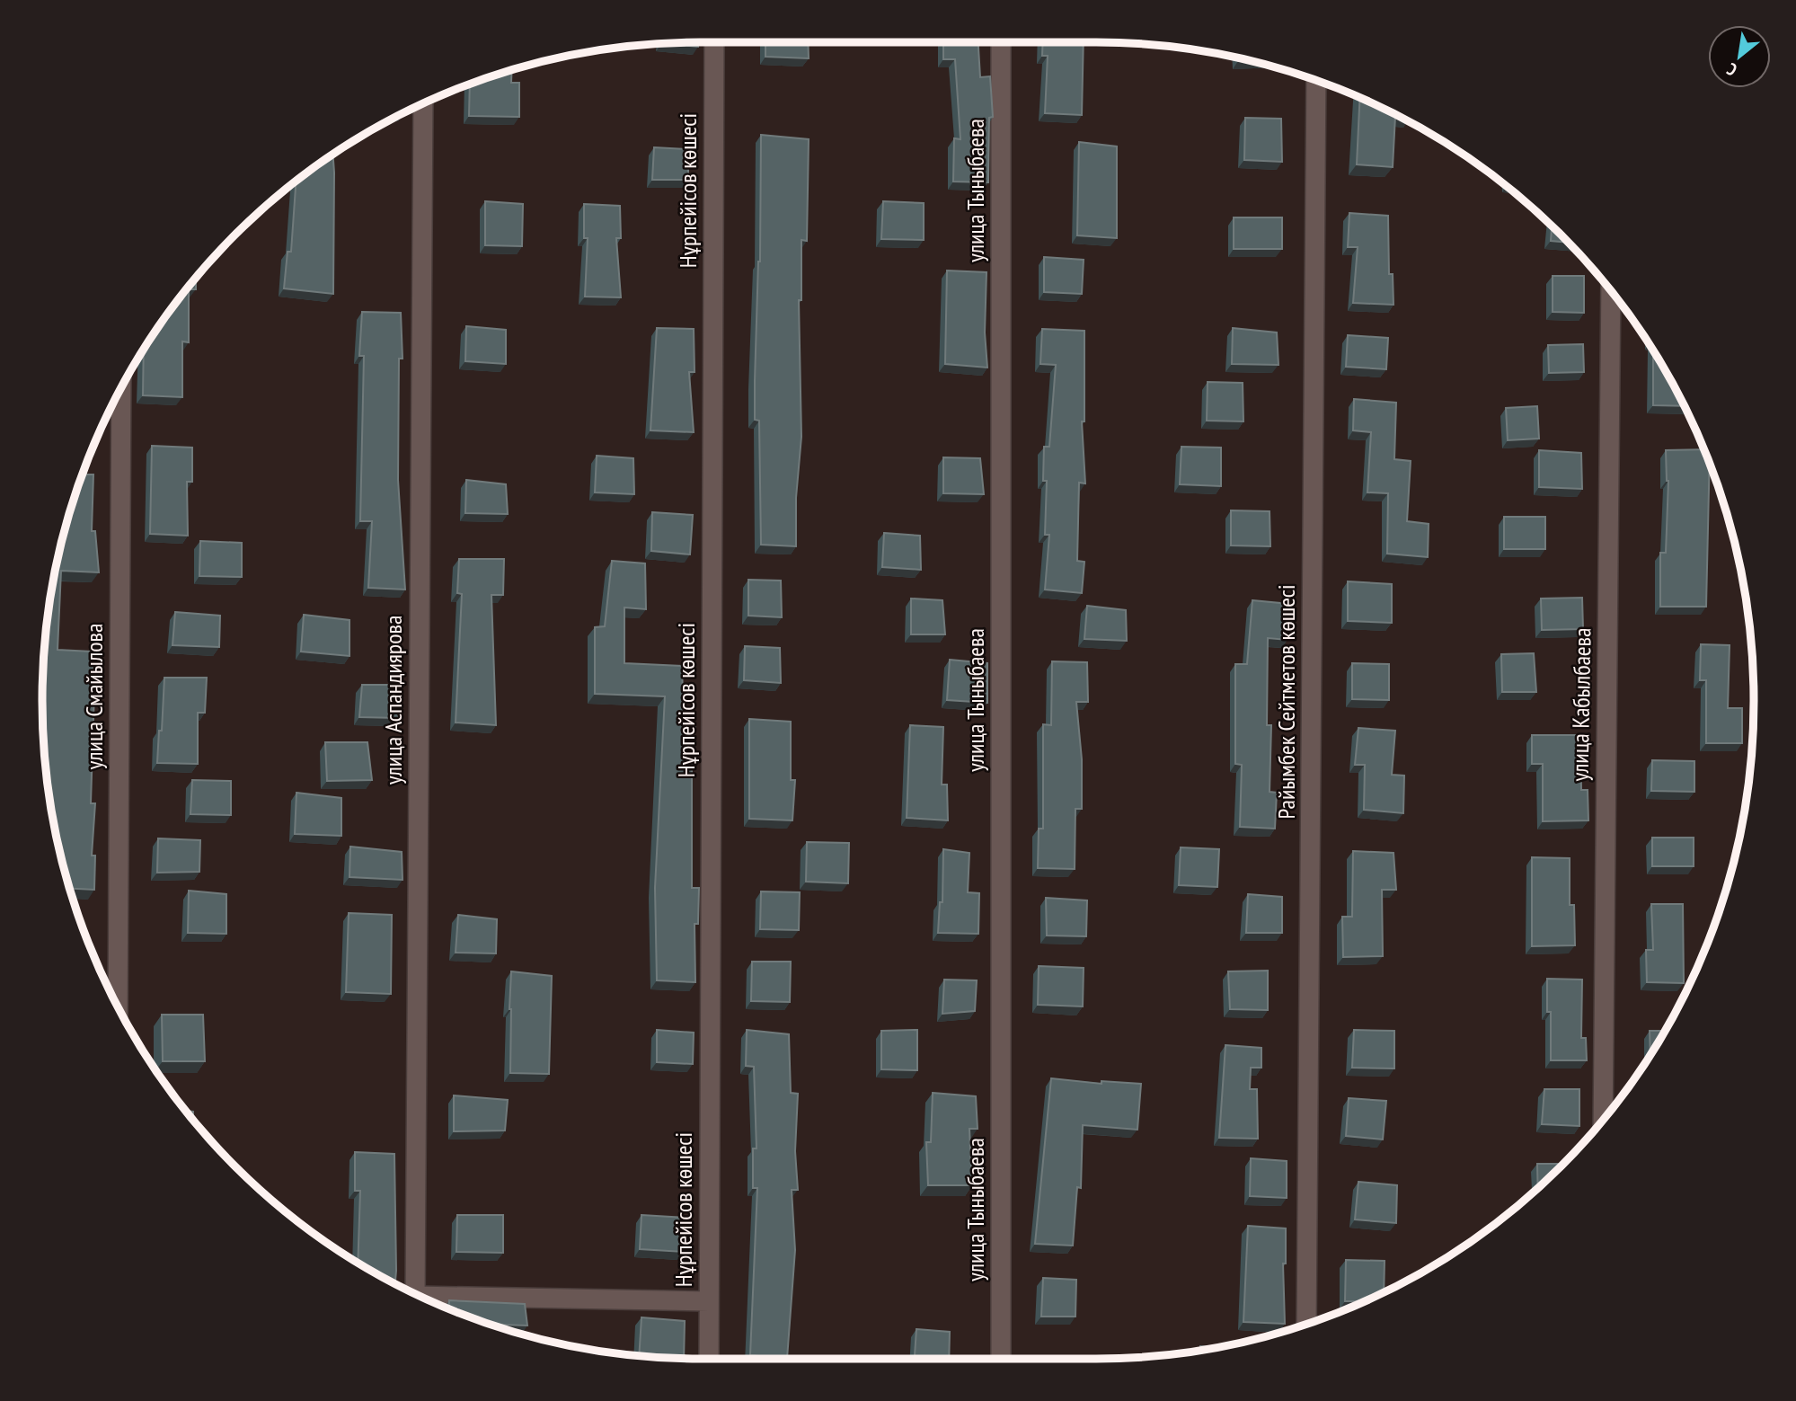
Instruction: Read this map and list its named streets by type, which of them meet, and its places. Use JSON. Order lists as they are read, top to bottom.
{
  "streets": {
    "street": [
      "Нұрпейісов көшесі",
      "улица Тыныбаева",
      "улица Смайылова",
      "улица Аспандиярова",
      "Райымбек Сейтметов көшесі",
      "улица Кабылбаева"
    ]
  },
  "north": "bottom left"
}
